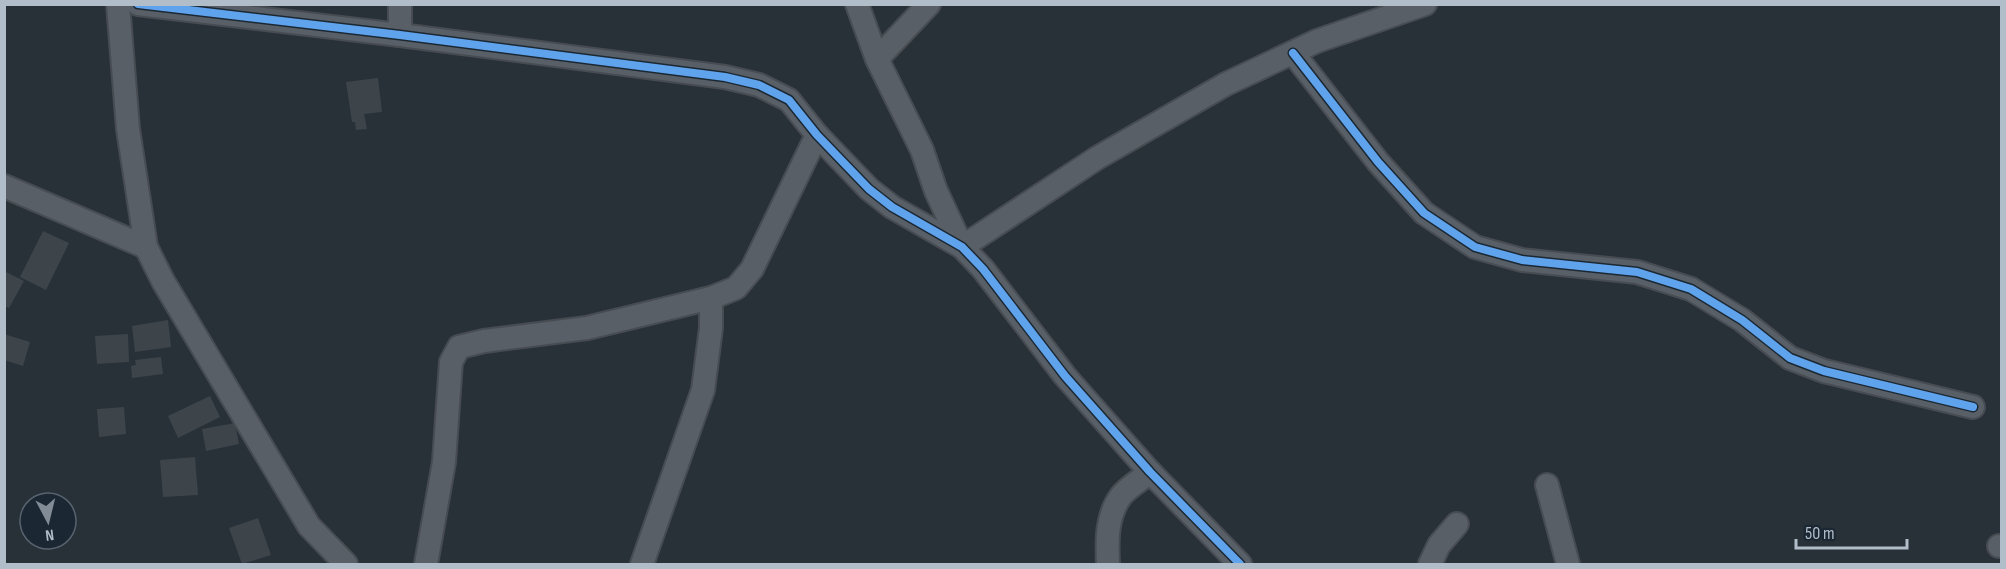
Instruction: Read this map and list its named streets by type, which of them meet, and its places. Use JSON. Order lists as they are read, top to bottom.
{
  "scale_bar": "50 m",
  "north": "bottom"
}
